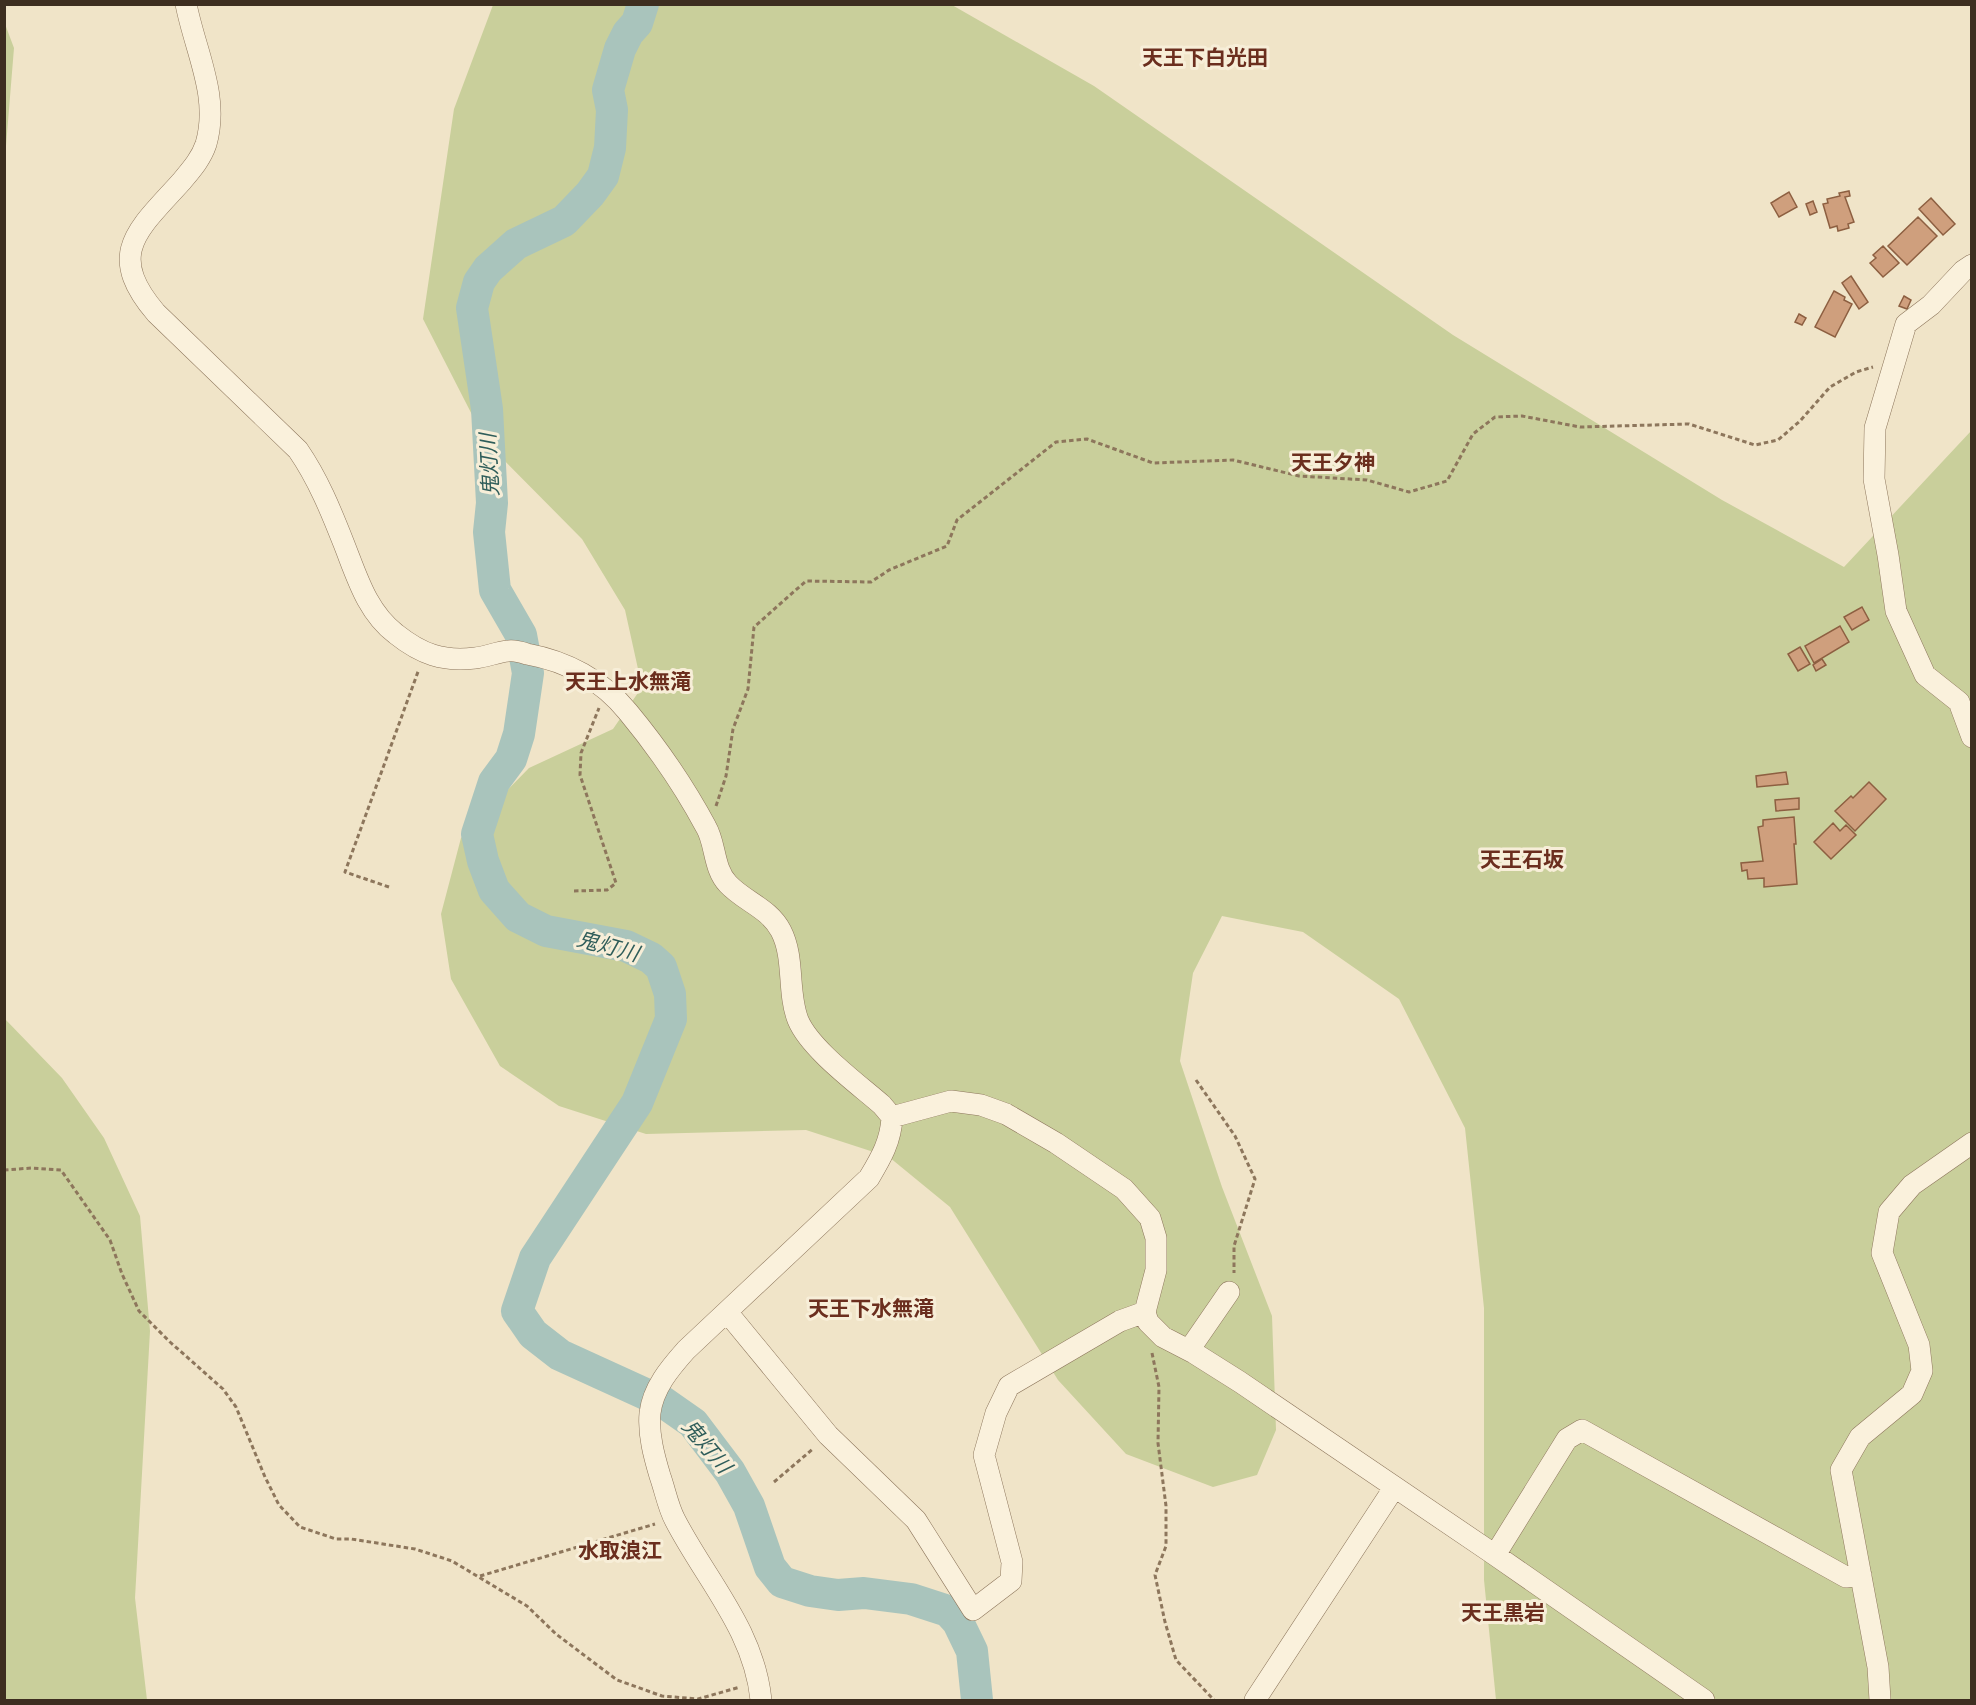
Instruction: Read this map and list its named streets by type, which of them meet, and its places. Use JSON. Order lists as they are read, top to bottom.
{
  "districts": [
    "天王下白光田",
    "天王夕神",
    "天王上水無滝",
    "天王石坂",
    "天王下水無滝",
    "水取浪江",
    "天王黒岩"
  ],
  "water": ["鬼灯川"]
}
